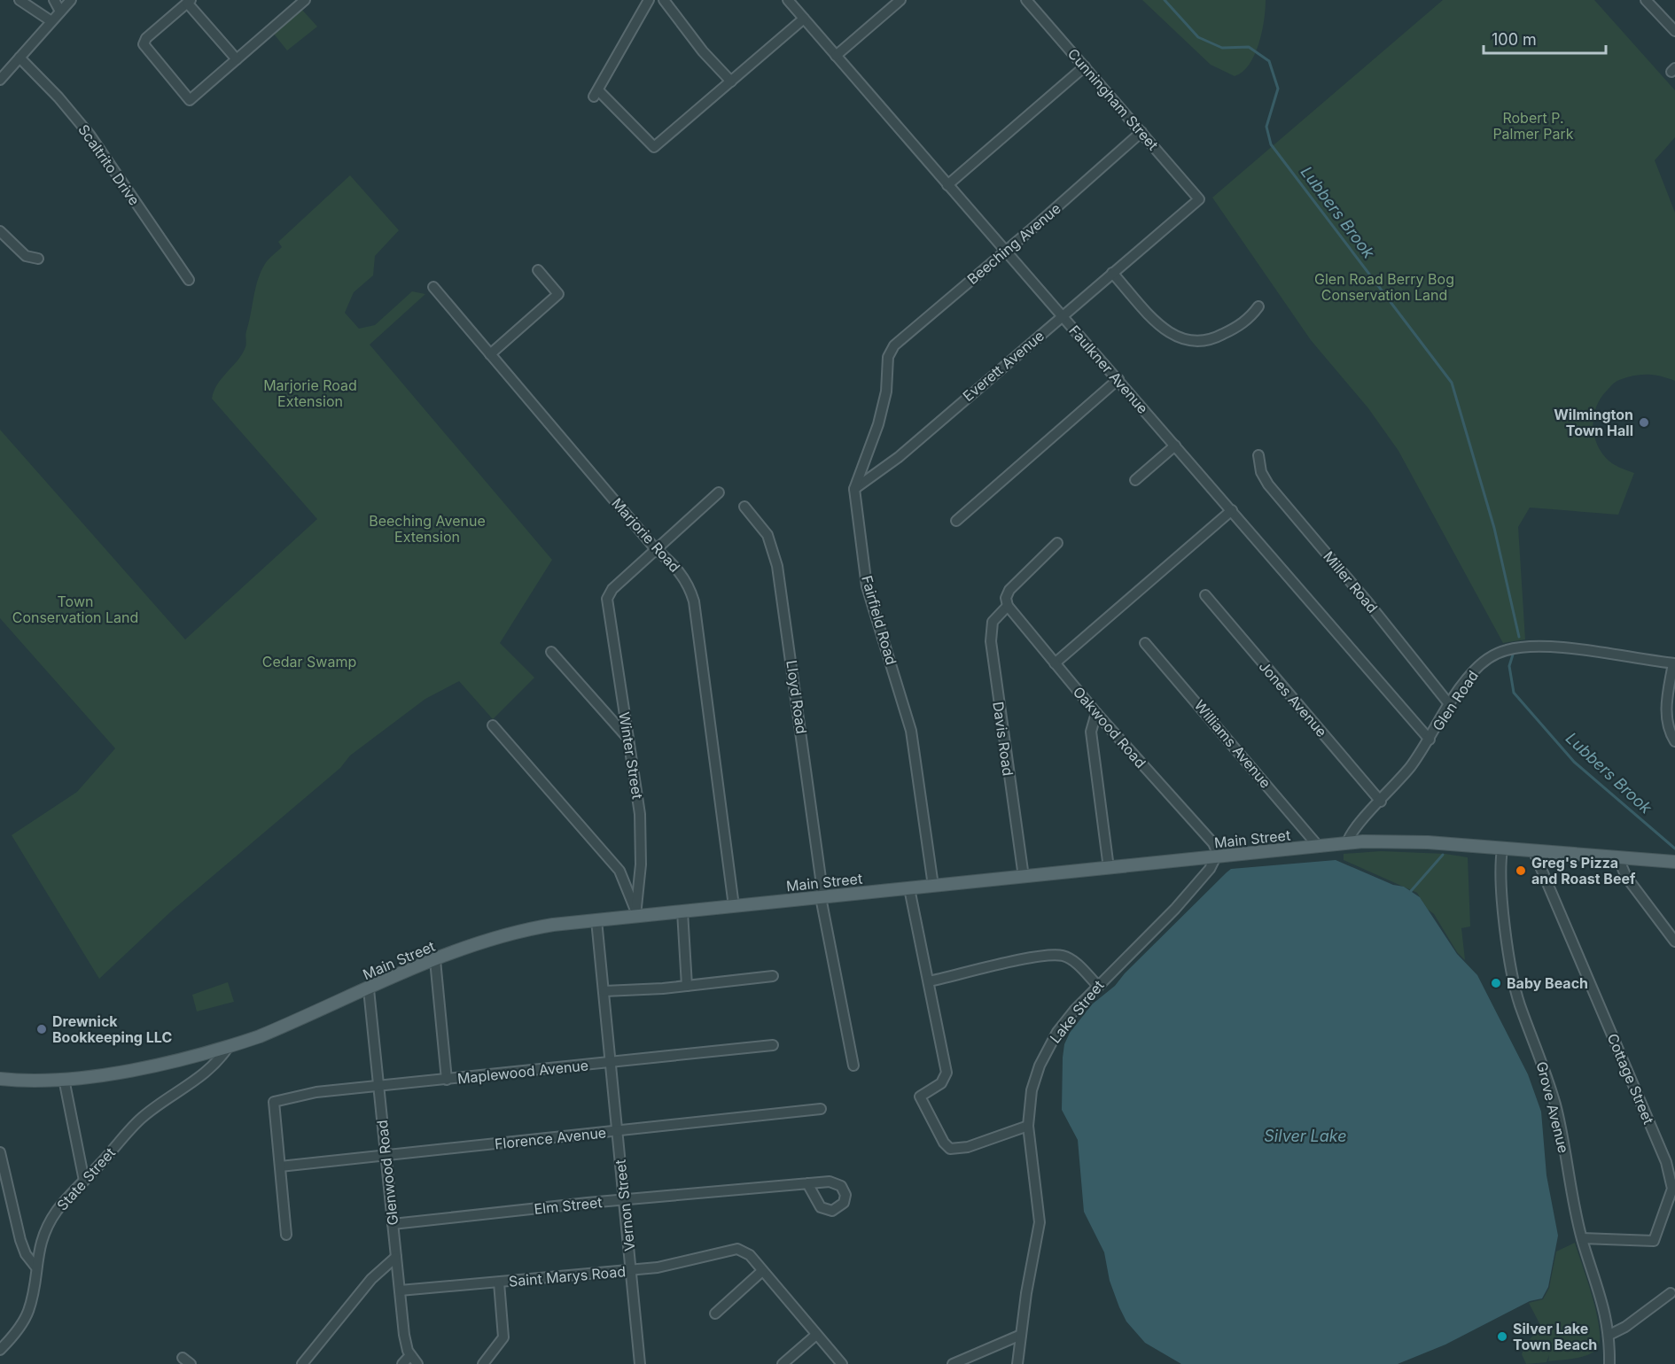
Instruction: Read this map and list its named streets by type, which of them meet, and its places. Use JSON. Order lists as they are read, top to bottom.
{
  "streets": {
    "main road": ["Main Street"],
    "street": [
      "Cunningham Street",
      "Scaltrito Drive",
      "Beeching Avenue",
      "Everett Avenue",
      "Faulkner Avenue",
      "Marjorie Road",
      "Miller Road",
      "Fairfield Road",
      "Lloyd Road",
      "Jones Avenue",
      "Glen Road",
      "Oakwood Road",
      "Davis Road",
      "Williams Avenue",
      "Winter Street",
      "Lake Street",
      "Maplewood Avenue",
      "Cottage Street",
      "Grove Avenue",
      "Florence Avenue",
      "Glenwood Road",
      "State Street",
      "Elm Street",
      "Vernon Street",
      "Saint Marys Road"
    ]
  },
  "crossings": [
    ["Cunningham Street", "Beeching Avenue"],
    ["Cunningham Street", "Everett Avenue"],
    ["Beeching Avenue", "Faulkner Avenue"],
    ["Beeching Avenue", "Fairfield Road"],
    ["Everett Avenue", "Faulkner Avenue"],
    ["Everett Avenue", "Fairfield Road"],
    ["Faulkner Avenue", "Glen Road"],
    ["Marjorie Road", "Winter Street"],
    ["Marjorie Road", "Main Street"],
    ["Miller Road", "Glen Road"],
    ["Fairfield Road", "Main Street"],
    ["Lloyd Road", "Main Street"],
    ["Jones Avenue", "Glen Road"],
    ["Glen Road", "Main Street"],
    ["Oakwood Road", "Davis Road"],
    ["Oakwood Road", "Main Street"],
    ["Oakwood Road", "Lake Street"],
    ["Davis Road", "Main Street"],
    ["Williams Avenue", "Main Street"],
    ["Winter Street", "Main Street"],
    ["Main Street", "Lake Street"],
    ["Main Street", "Cottage Street"],
    ["Main Street", "Grove Avenue"],
    ["Main Street", "Glenwood Road"],
    ["Main Street", "State Street"],
    ["Main Street", "Vernon Street"],
    ["Maplewood Avenue", "Florence Avenue"],
    ["Maplewood Avenue", "Glenwood Road"],
    ["Maplewood Avenue", "Vernon Street"],
    ["Cottage Street", "Grove Avenue"],
    ["Florence Avenue", "Glenwood Road"],
    ["Florence Avenue", "Vernon Street"],
    ["Glenwood Road", "Elm Street"],
    ["Glenwood Road", "Saint Marys Road"],
    ["Elm Street", "Vernon Street"],
    ["Vernon Street", "Saint Marys Road"]
  ],
  "water": ["Lubbers Brook", "Silver Lake"],
  "parks": [
    "Robert P. Palmer Park",
    "Glen Road Berry Bog Conservation Land",
    "Marjorie Road Extension",
    "Beeching Avenue Extension",
    "Town Conservation Land",
    "Cedar Swamp"
  ],
  "places": [
    "Wilmington Town Hall",
    "Greg's Pizza and Roast Beef",
    "Baby Beach",
    "Drewnick Bookkeeping LLC",
    "Silver Lake Town Beach"
  ],
  "scale_bar": "100 m"
}
